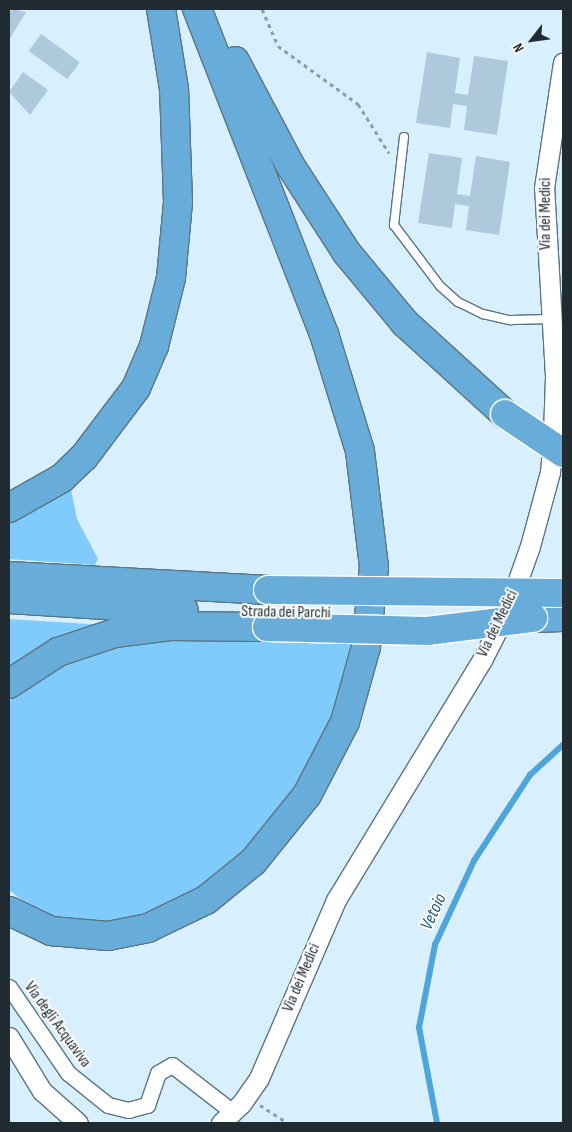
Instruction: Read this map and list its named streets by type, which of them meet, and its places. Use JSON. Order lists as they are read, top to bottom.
{
  "streets": {
    "highway": ["Strada dei Parchi"],
    "street": ["Via dei Medici", "Via degli Acquaviva"]
  },
  "crossings": [
    ["Via dei Medici", "Via degli Acquaviva"]
  ],
  "water": ["Vetoio"],
  "north": "bottom left"
}
